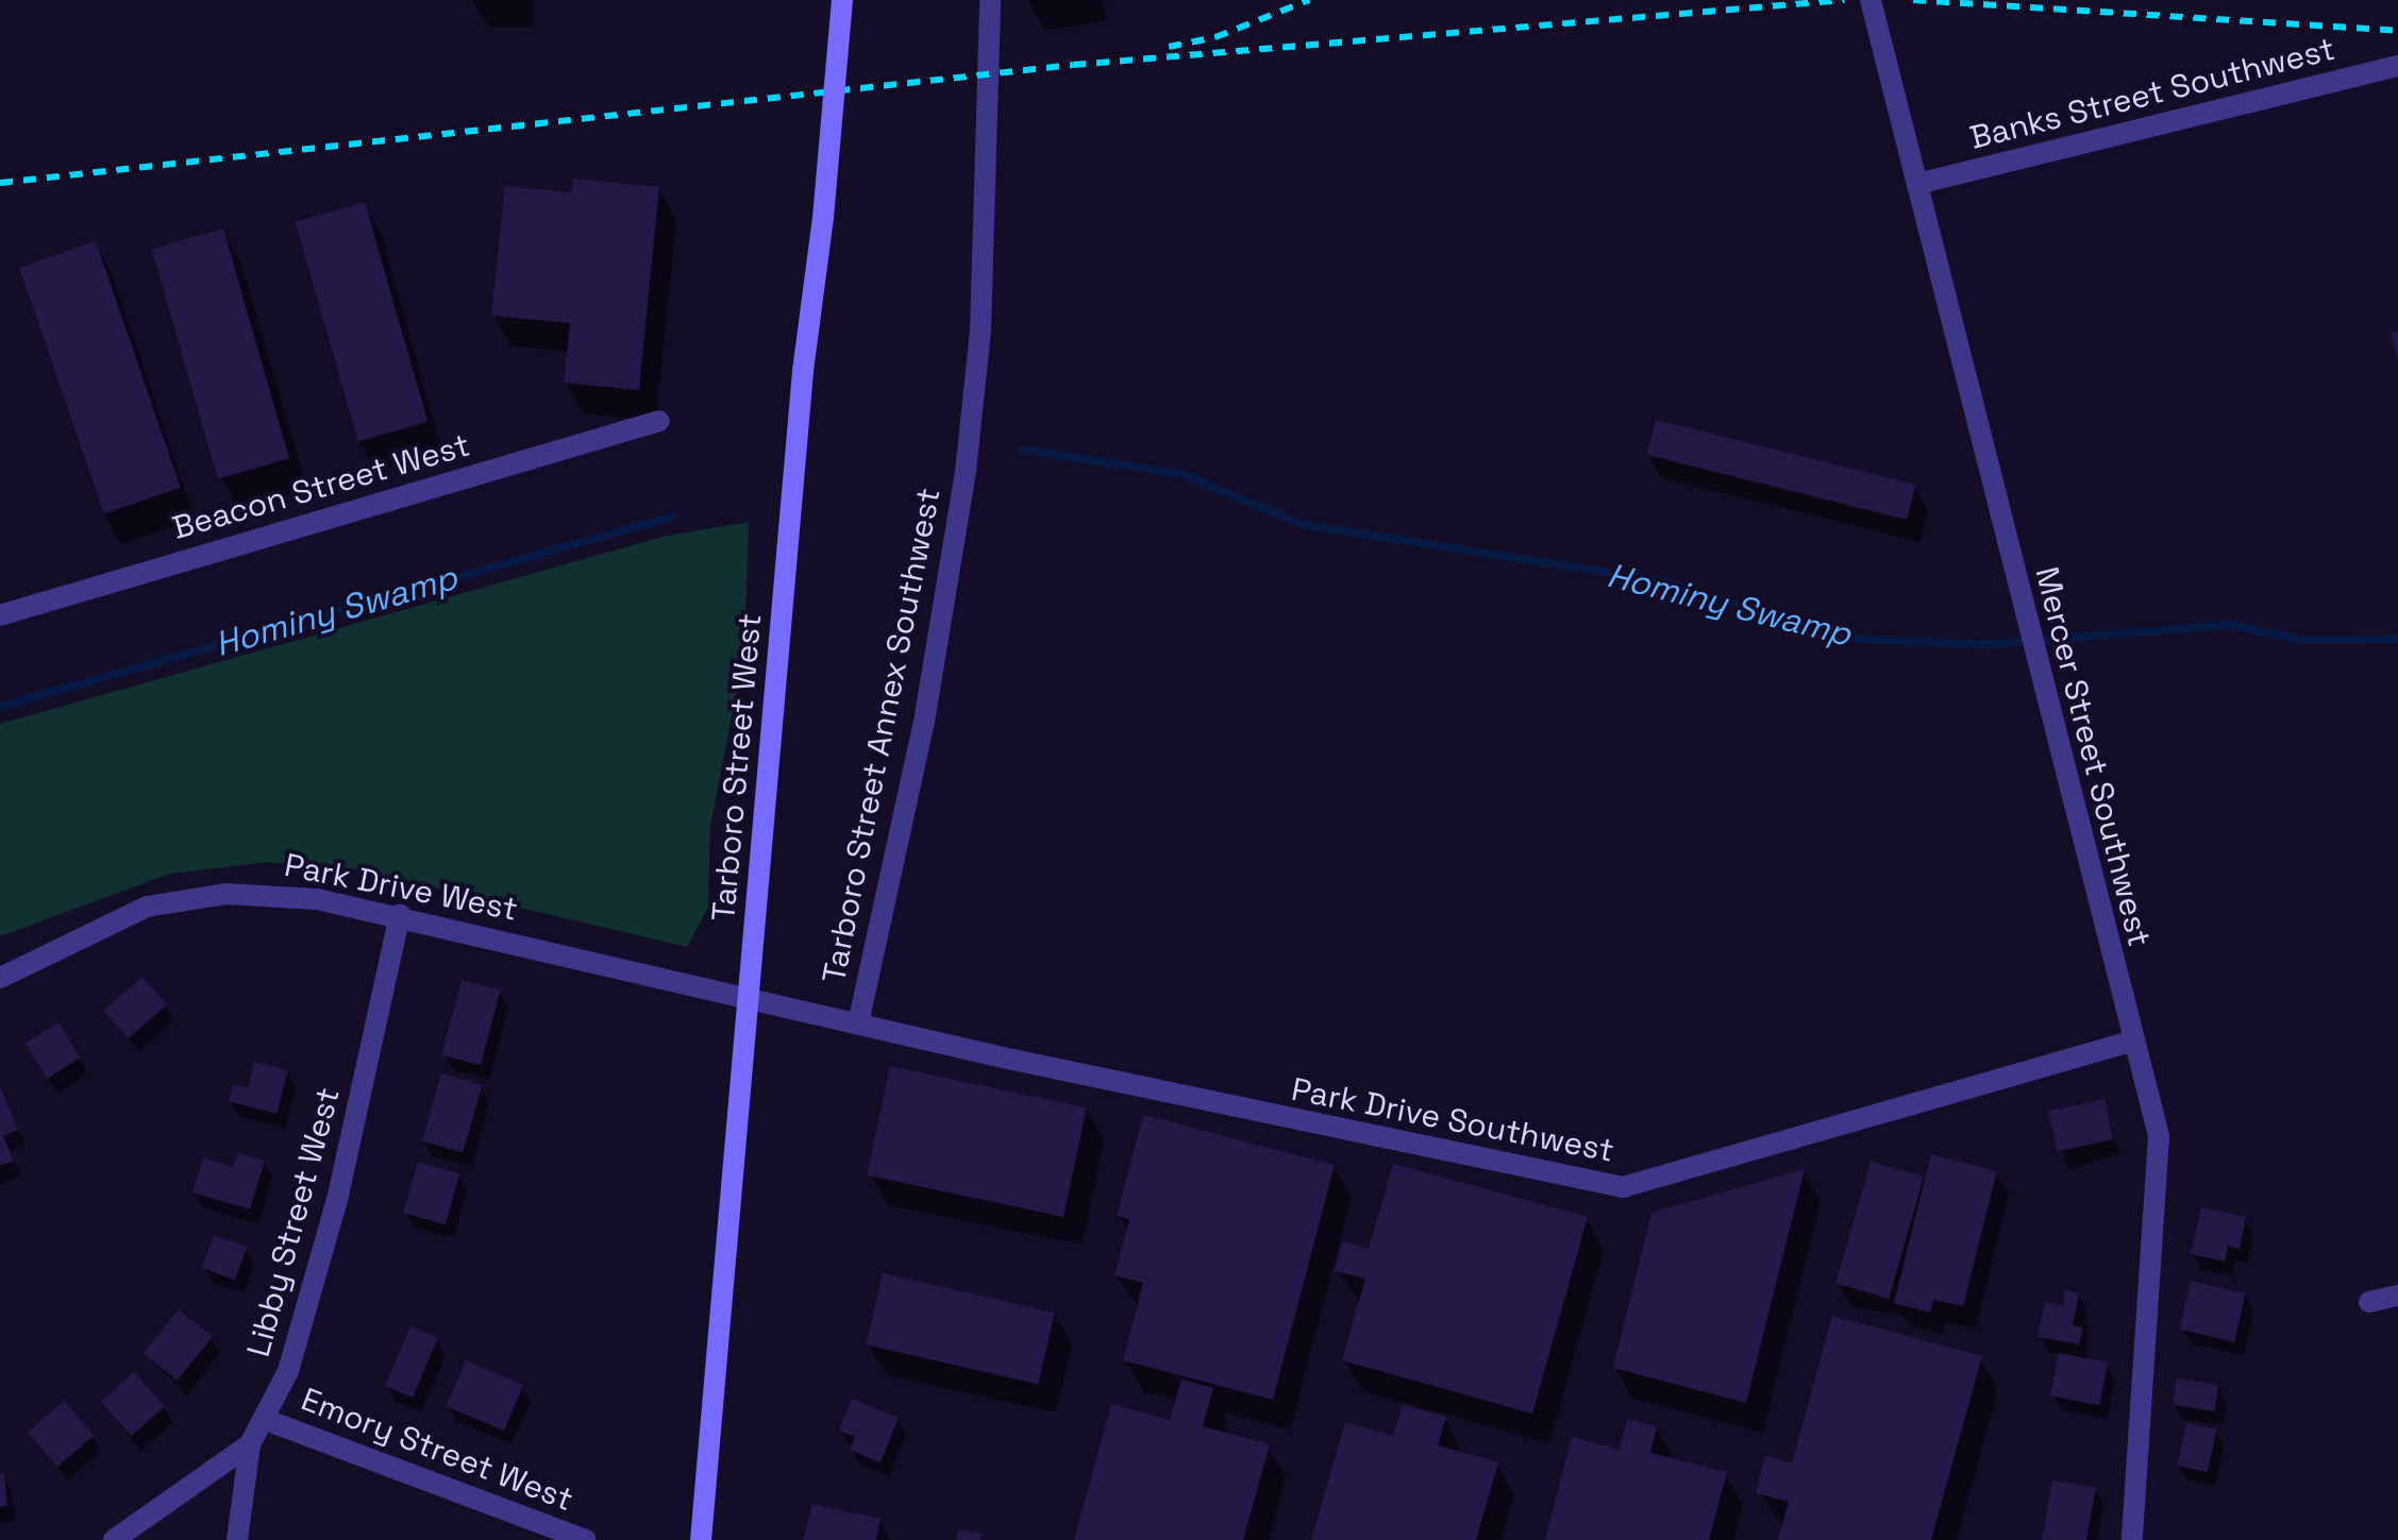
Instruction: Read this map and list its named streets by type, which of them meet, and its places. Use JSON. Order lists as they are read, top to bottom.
{
  "streets": {
    "main road": ["Tarboro Street West"],
    "street": [
      "Banks Street Southwest",
      "Beacon Street West",
      "Tarboro Street Annex Southwest",
      "Mercer Street Southwest",
      "Park Drive West",
      "Park Drive Southwest",
      "Libby Street West",
      "Emory Street West"
    ]
  },
  "crossings": [
    ["Banks Street Southwest", "Mercer Street Southwest"],
    ["Tarboro Street Annex Southwest", "Park Drive Southwest"],
    ["Mercer Street Southwest", "Park Drive Southwest"],
    ["Tarboro Street West", "Park Drive West"],
    ["Tarboro Street West", "Park Drive Southwest"],
    ["Park Drive West", "Park Drive Southwest"],
    ["Park Drive West", "Libby Street West"],
    ["Libby Street West", "Emory Street West"]
  ],
  "water": ["Hominy Swamp"]
}
